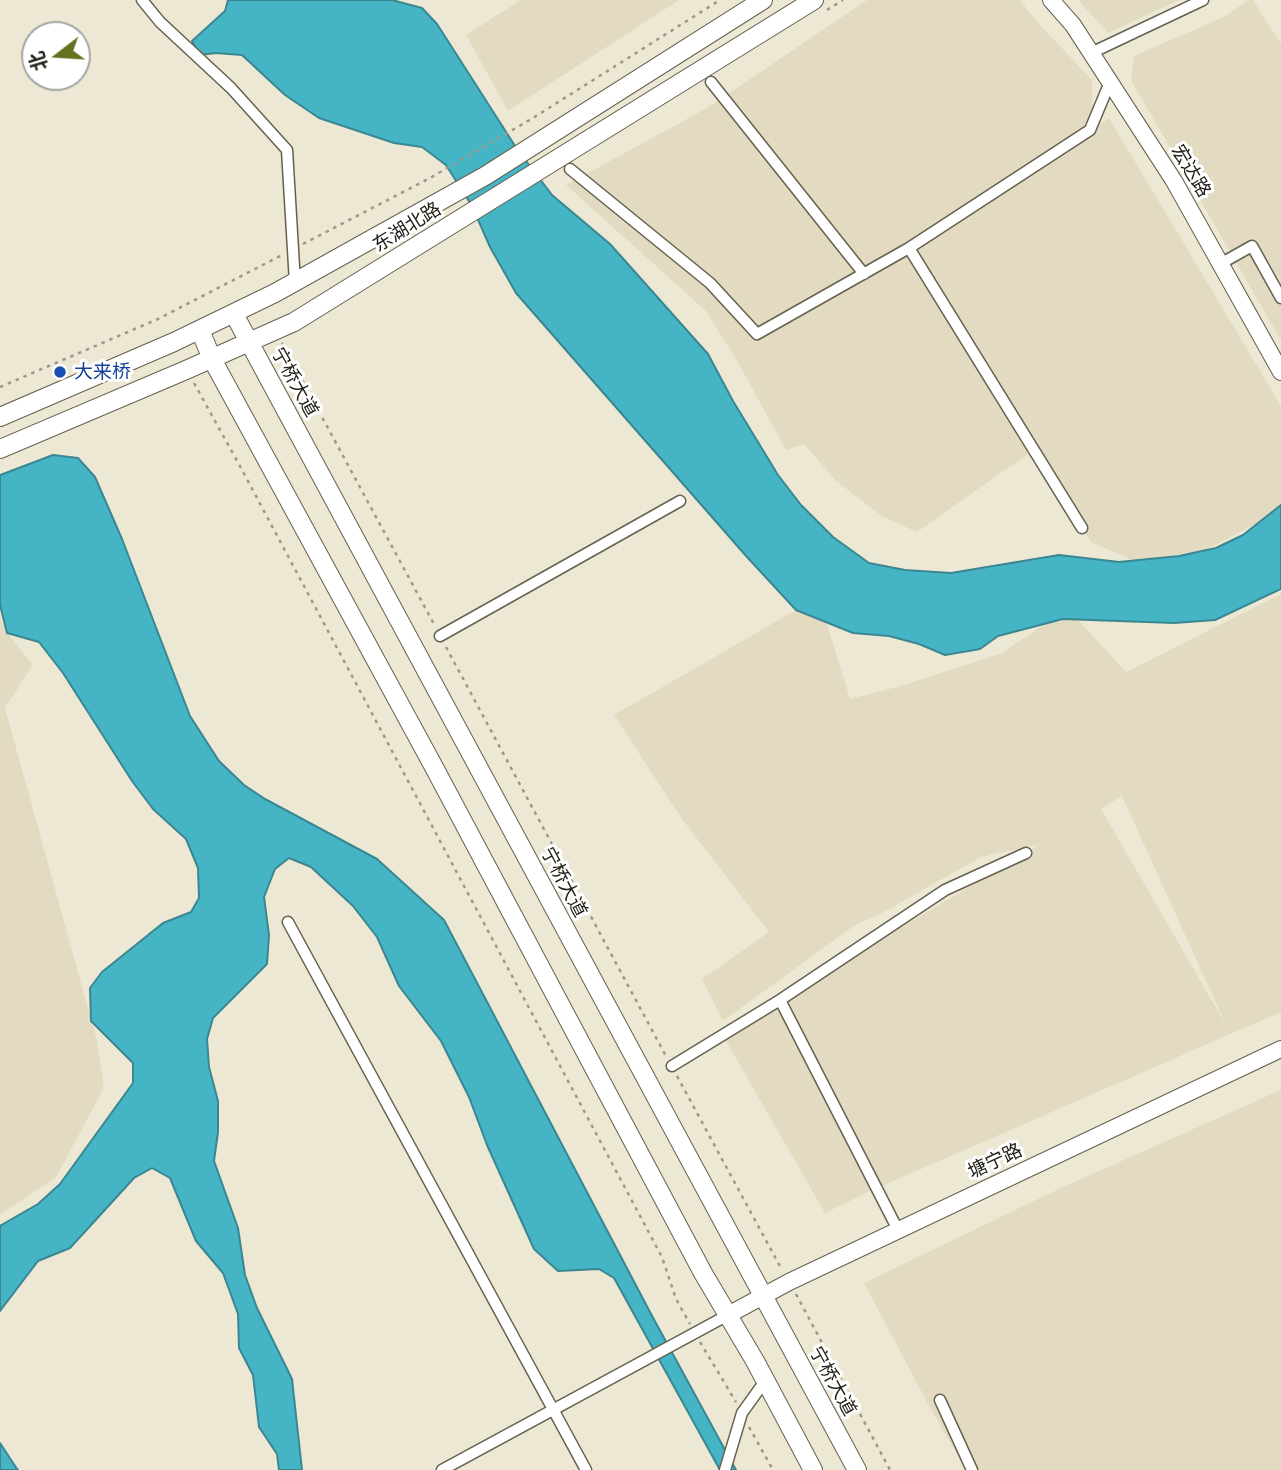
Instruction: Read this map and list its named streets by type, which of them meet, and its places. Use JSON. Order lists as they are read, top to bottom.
{
  "streets": {
    "main road": ["东湖北路", "宁桥大道"],
    "street": ["宏达路", "塘宁路"]
  },
  "crossings": [
    ["东湖北路", "宁桥大道"],
    ["宁桥大道", "塘宁路"]
  ],
  "places": ["大来桥"],
  "north": "left"
}
